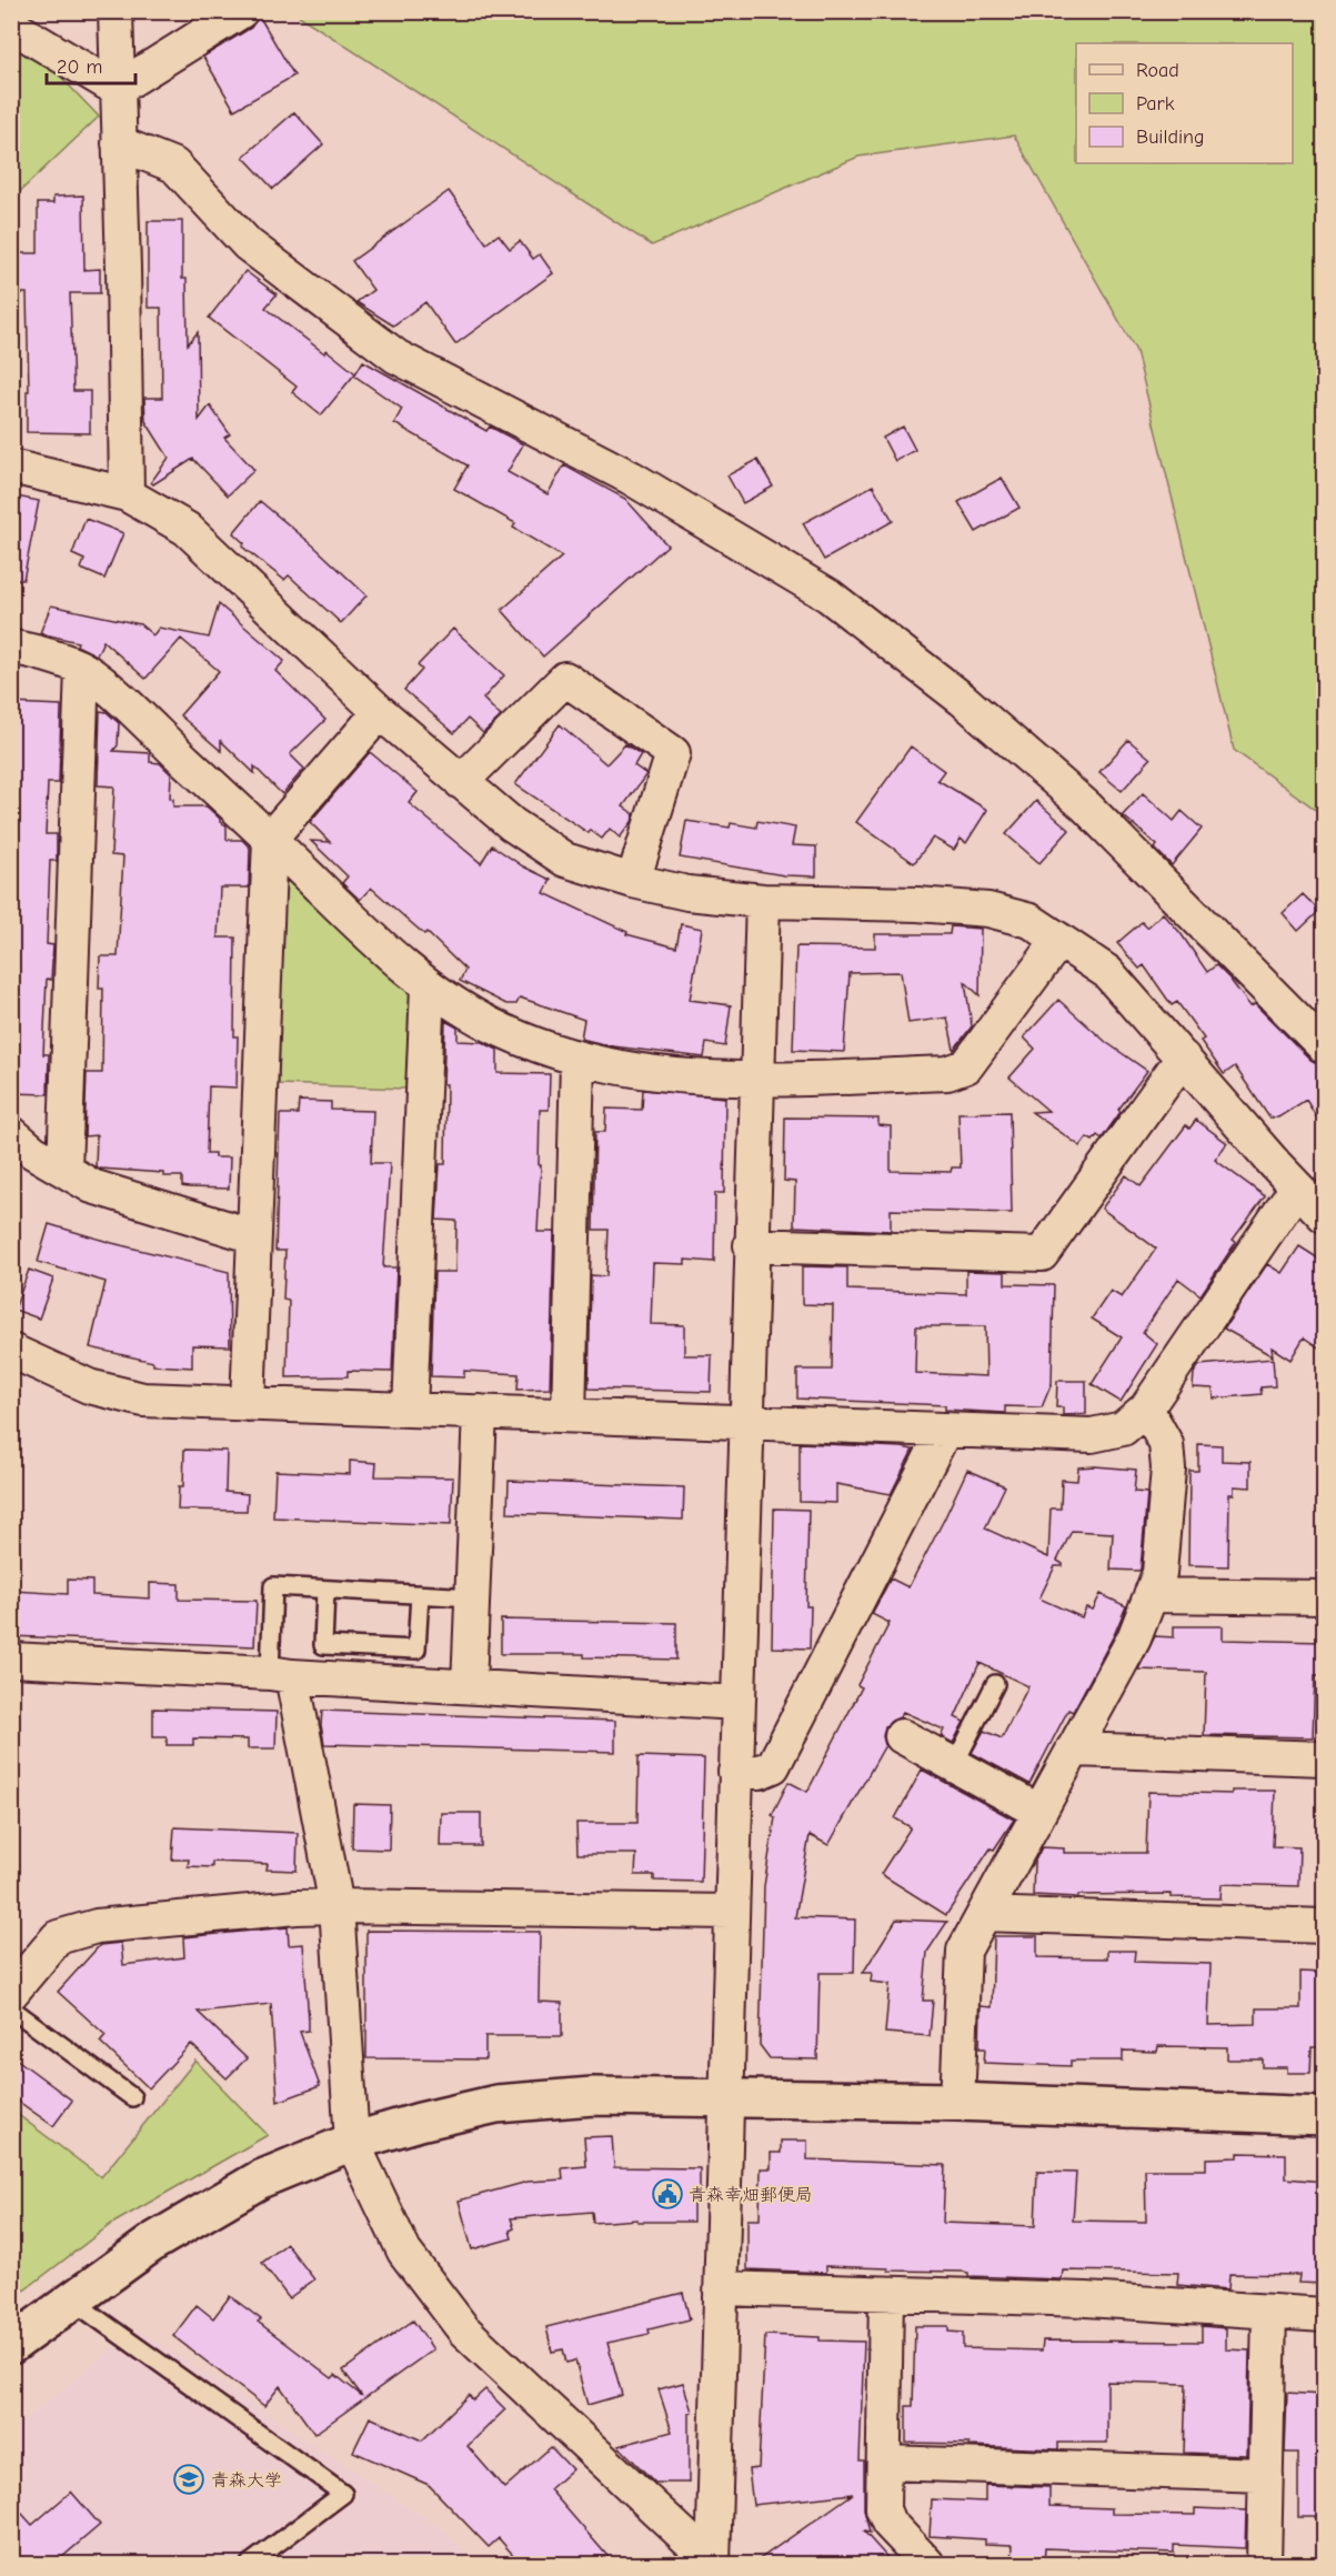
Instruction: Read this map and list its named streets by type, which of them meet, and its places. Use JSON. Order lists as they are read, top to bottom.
{
  "places": {
    "public building": ["青森幸畑郵便局"],
    "school or university": ["青森大学"]
  },
  "legend": ["Road", "Park", "Building"],
  "scale_bar": "20 m"
}
